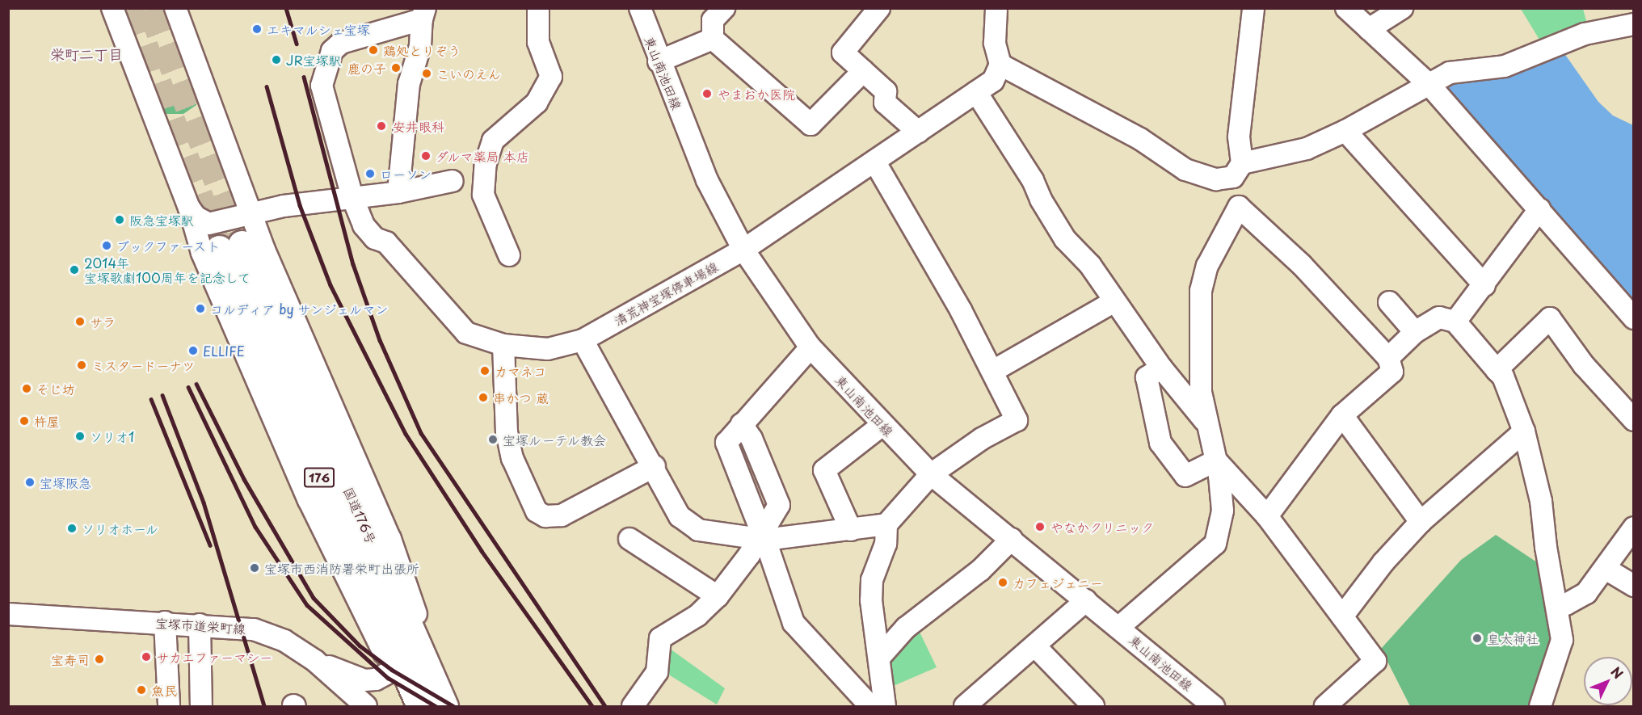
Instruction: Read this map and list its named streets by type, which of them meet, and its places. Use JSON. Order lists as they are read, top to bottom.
{
  "streets": {
    "highway": ["176", "国道176号"],
    "street": ["東山南池田線", "清荒神宝塚停車場線", "宝塚市道栄町線"]
  },
  "crossings": [
    ["東山南池田線", "清荒神宝塚停車場線"]
  ],
  "districts": ["栄町二丁目"],
  "places": [
    "エキマルシェ宝塚",
    "鶏処とりぞう",
    "JR宝塚駅",
    "鹿の子",
    "こいのえん",
    "やまおか医院",
    "安井眼科",
    "ダルマ薬局 本店",
    "ローソン",
    "阪急宝塚駅",
    "ブックファースト",
    "2014年 宝塚歌劇100周年を記念して",
    "コルディア by サンジェルマン",
    "サラ",
    "ELLIFE",
    "ミスタードーナツ",
    "カマネコ",
    "そじ坊",
    "串かつ 蔵",
    "杵屋",
    "ソリオ1",
    "宝塚ルーテル教会",
    "宝塚阪急",
    "やなかクリニック",
    "ソリオホール",
    "宝塚市西消防署栄町出張所",
    "カフェジェニー",
    "皇太神社",
    "サカエファーマシー",
    "宝寿司",
    "魚民"
  ],
  "north": "top right"
}
